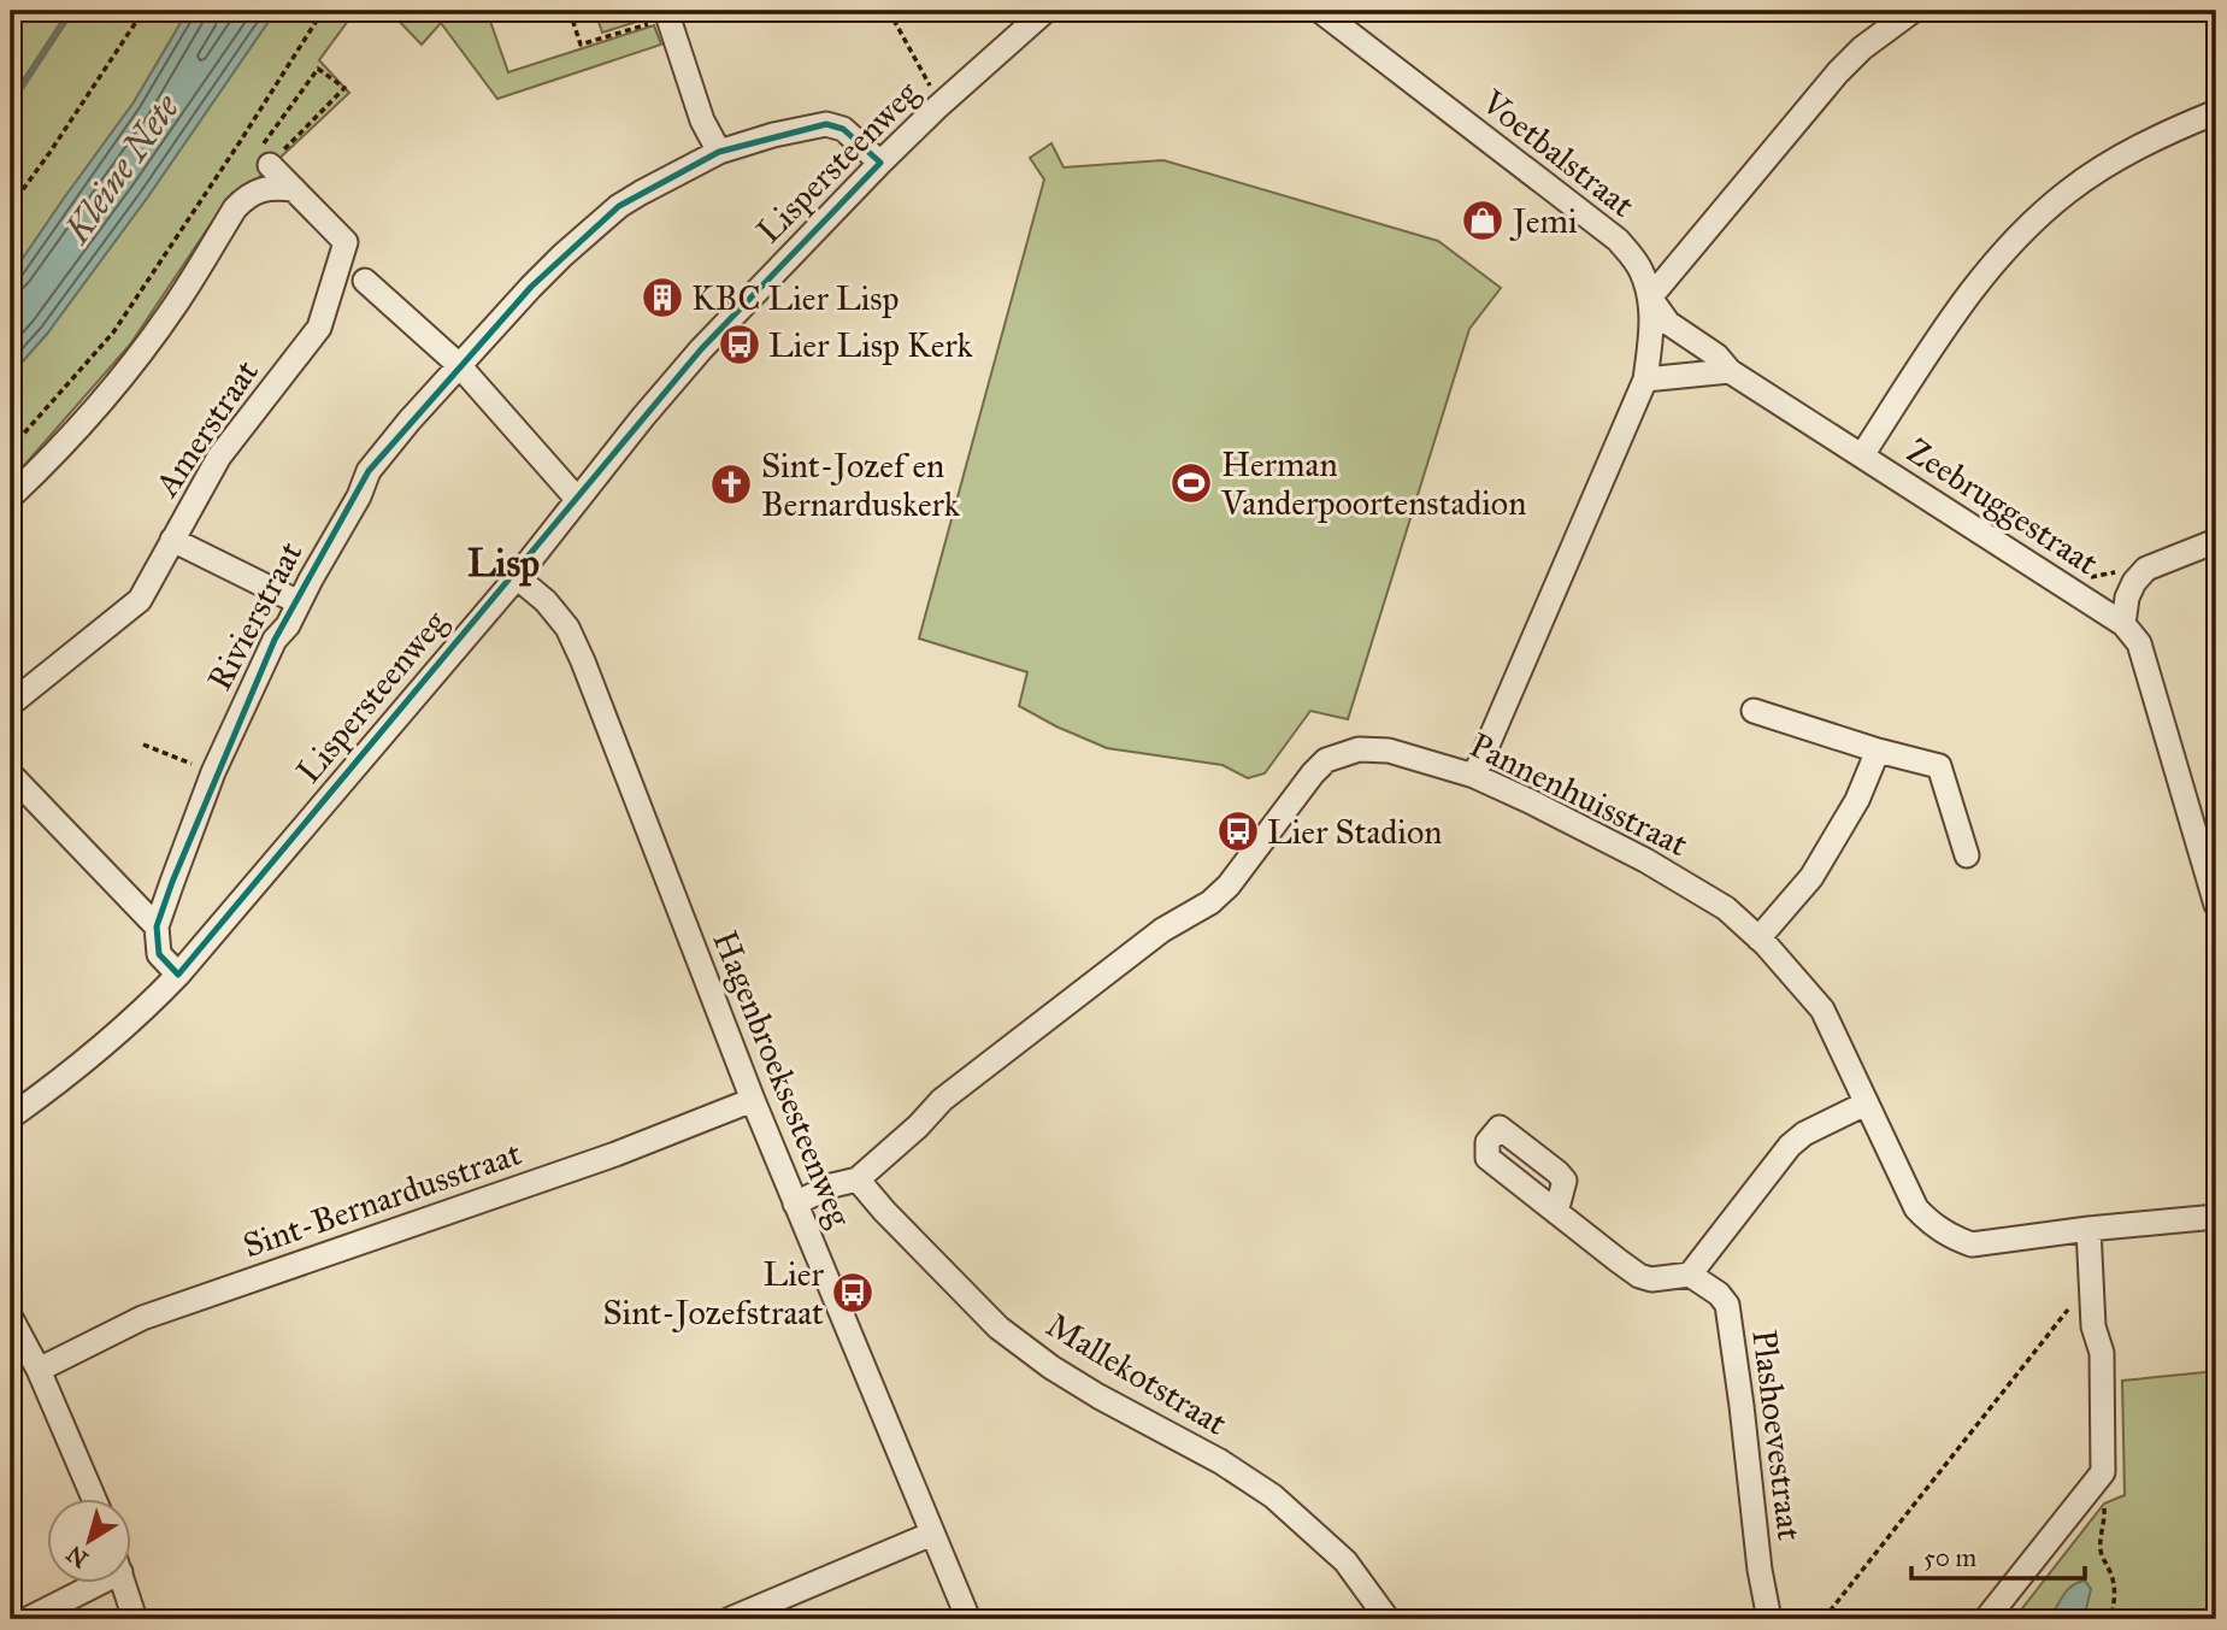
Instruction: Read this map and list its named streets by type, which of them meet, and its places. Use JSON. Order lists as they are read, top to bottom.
{
  "streets": {
    "street": [
      "Voetbalstraat",
      "Lispersteenweg",
      "Amerstraat",
      "Zeebruggestraat",
      "Rivierstraat",
      "Pannenhuisstraat",
      "Hagenbroeksesteenweg",
      "Sint-Bernardusstraat",
      "Mallekotstraat",
      "Plashoevestraat"
    ]
  },
  "crossings": [
    ["Voetbalstraat", "Zeebruggestraat"],
    ["Voetbalstraat", "Pannenhuisstraat"],
    ["Lispersteenweg", "Rivierstraat"],
    ["Lispersteenweg", "Hagenbroeksesteenweg"],
    ["Pannenhuisstraat", "Hagenbroeksesteenweg"],
    ["Pannenhuisstraat", "Mallekotstraat"],
    ["Hagenbroeksesteenweg", "Sint-Bernardusstraat"]
  ],
  "districts": ["Lisp"],
  "water": ["Kleine Nete"],
  "places": {
    "shop": ["Jemi"],
    "building": ["KBC Lier Lisp"],
    "bus stop": ["Lier Lisp Kerk", "Lier Stadion", "Lier Sint-Jozefstraat"],
    "sports": ["Herman Vanderpoortenstadion"],
    "church": ["Sint-Jozef en Bernarduskerk"]
  },
  "scale_bar": "50 m",
  "north": "bottom left"
}
